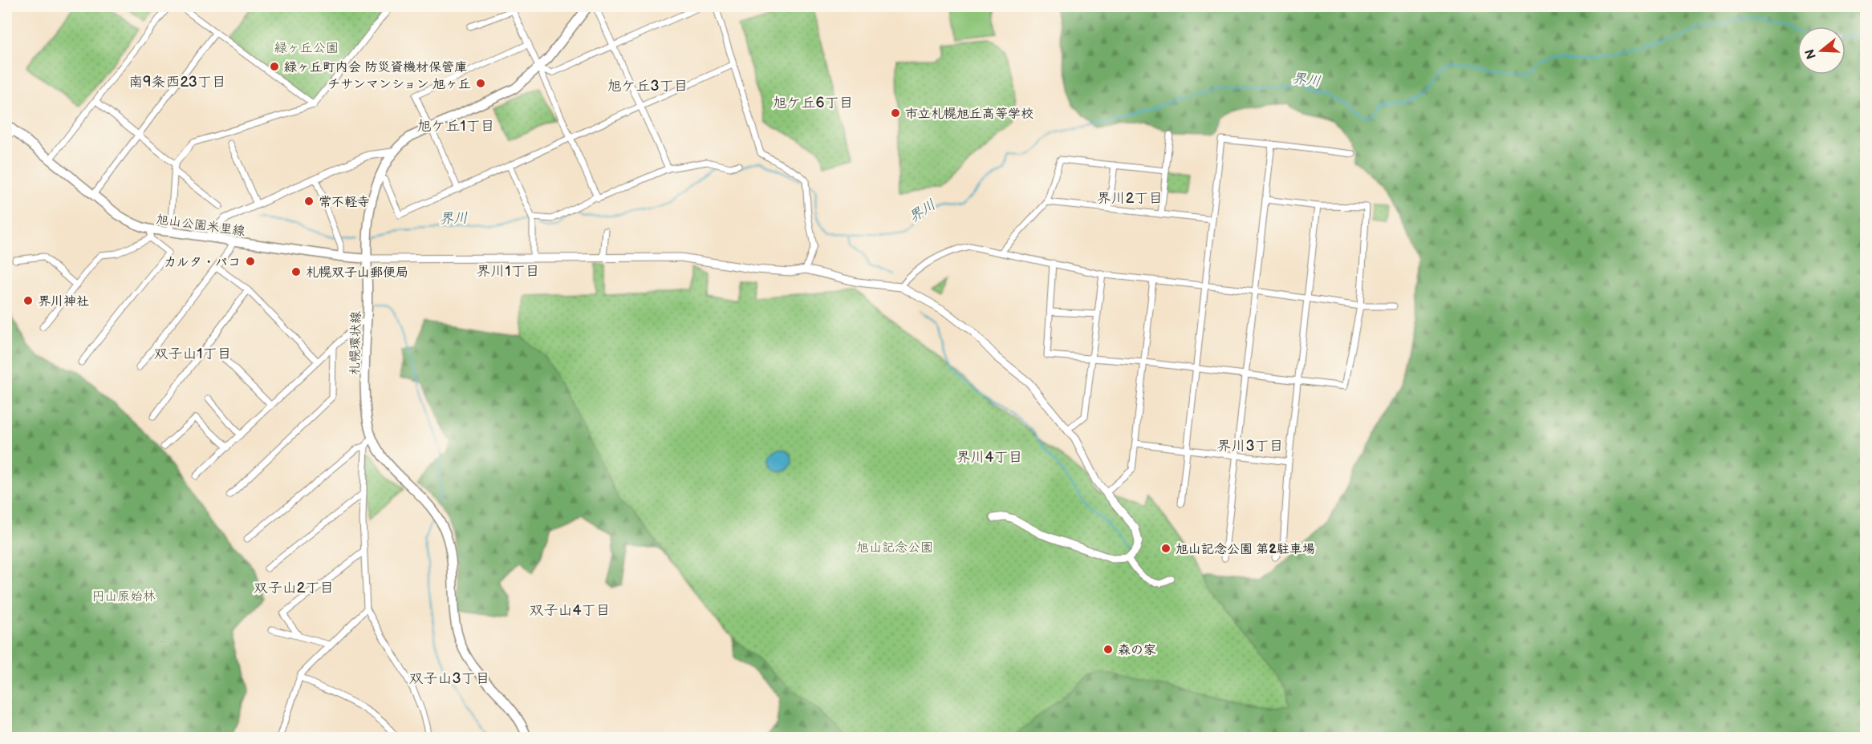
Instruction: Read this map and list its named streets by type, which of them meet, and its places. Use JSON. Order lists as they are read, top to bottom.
{
  "streets": {
    "main road": ["旭山公園米里線", "札幌環状線"]
  },
  "crossings": [
    ["旭山公園米里線", "札幌環状線"]
  ],
  "districts": [
    "南9条西23丁目",
    "旭ケ丘3丁目",
    "旭ケ丘6丁目",
    "旭ケ丘1丁目",
    "界川2丁目",
    "界川1丁目",
    "双子山1丁目",
    "界川3丁目",
    "界川4丁目",
    "双子山2丁目",
    "双子山4丁目",
    "双子山3丁目"
  ],
  "water": ["界川"],
  "parks": ["緑ヶ丘公園", "旭山記念公園", "円山原始林"],
  "places": [
    "緑ヶ丘町内会 防災資機材保管庫",
    "チサンマンション 旭ヶ丘",
    "市立札幌旭丘高等学校",
    "常不軽寺",
    "カルタ・パコ",
    "札幌双子山郵便局",
    "界川神社",
    "旭山記念公園 第2駐車場",
    "森の家"
  ],
  "north": "left"
}
